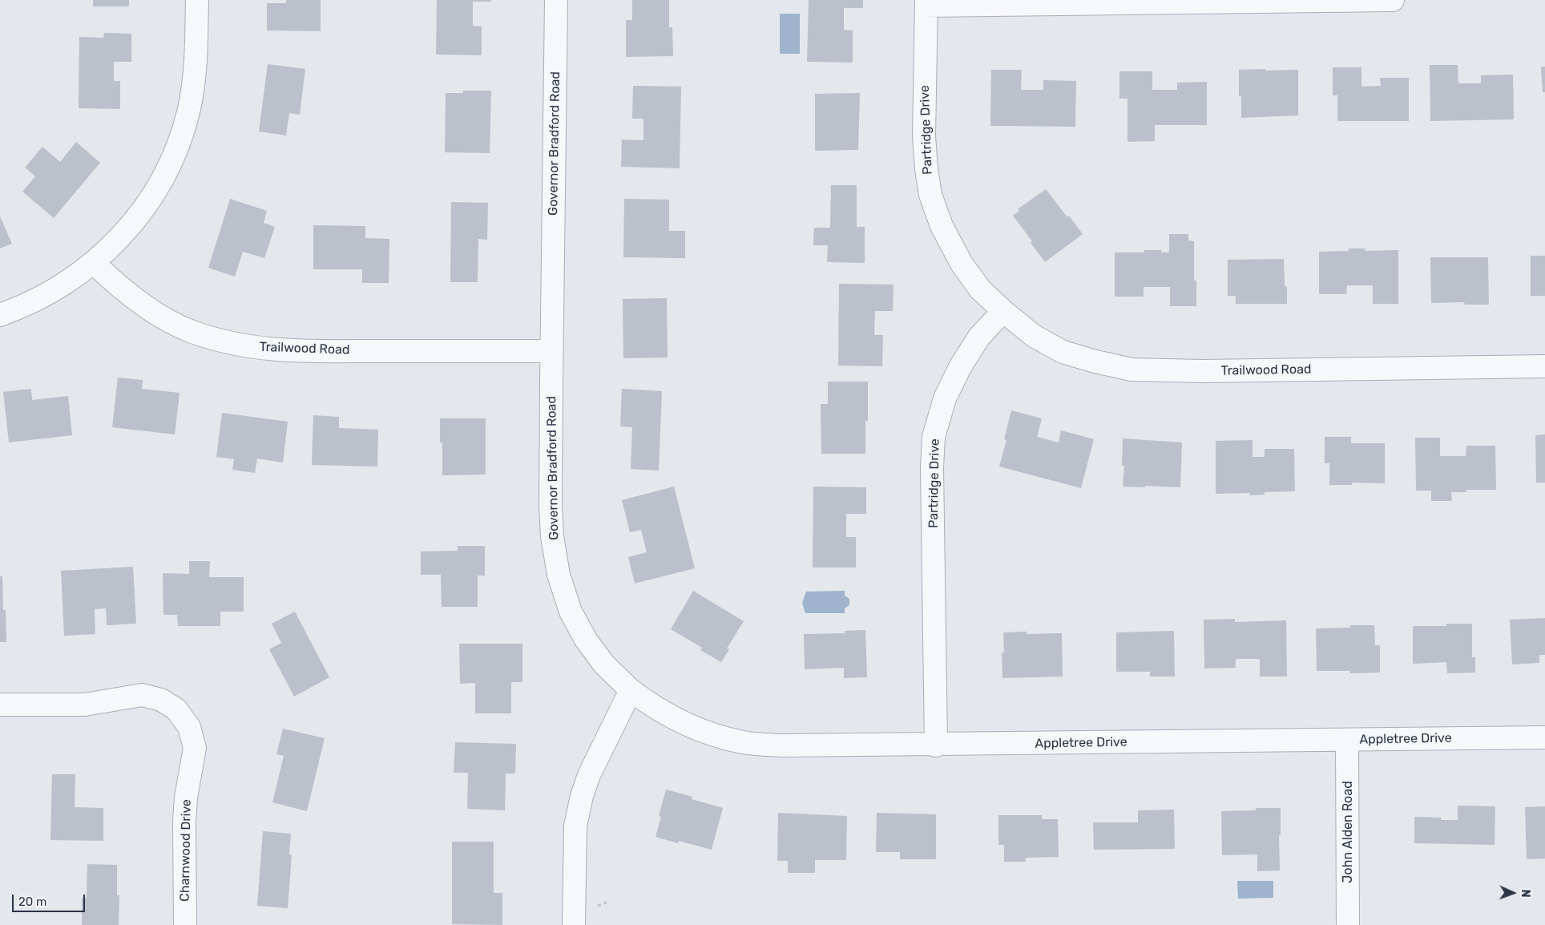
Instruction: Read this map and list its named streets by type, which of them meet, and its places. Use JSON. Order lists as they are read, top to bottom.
{
  "streets": {
    "street": [
      "Partridge Drive",
      "Governor Bradford Road",
      "Trailwood Road",
      "Appletree Drive",
      "John Alden Road",
      "Charnwood Drive"
    ]
  },
  "crossings": [
    ["Partridge Drive", "Trailwood Road"],
    ["Partridge Drive", "Appletree Drive"],
    ["Governor Bradford Road", "Trailwood Road"],
    ["Governor Bradford Road", "Appletree Drive"],
    ["Appletree Drive", "John Alden Road"]
  ],
  "scale_bar": "20 m",
  "north": "right"
}
